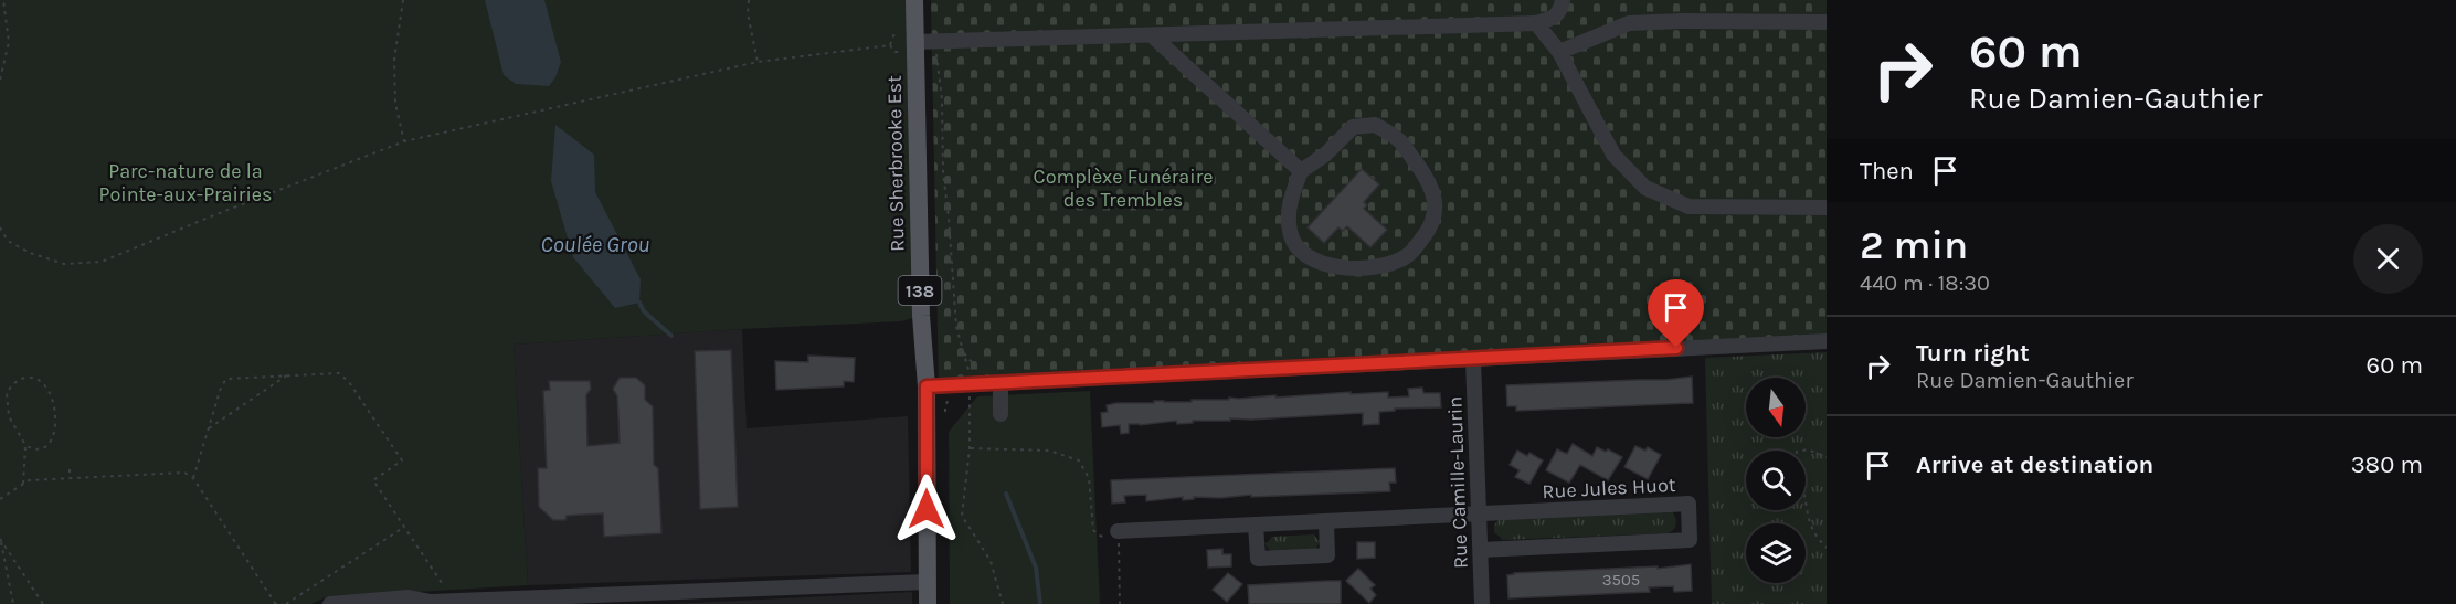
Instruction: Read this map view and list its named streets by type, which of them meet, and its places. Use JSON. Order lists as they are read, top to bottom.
{
  "streets": {
    "main road": ["Rue Sherbrooke Est", "138"],
    "street": ["Rue Camille-Laurin", "Rue Jules Huot"]
  },
  "crossings": [
    ["Rue Camille-Laurin", "Rue Jules Huot"]
  ],
  "water": ["Coulée Grou"],
  "parks": ["Parc-nature de la Pointe-aux-Prairies", "Complèxe Funéraire des Trembles"],
  "house_numbers": ["3505"],
  "north": "bottom",
  "page": {
    "turn": ["60 m", "Rue Damien-Gauthier"],
    "then": "Then",
    "heading": ["2 min", "440 m · 18:30"],
    "list": [
      {
        "name": "Turn right",
        "note": "Rue Damien-Gauthier",
        "value": "60 m"
      },
      {
        "name": "Arrive at destination",
        "value": "380 m"
      }
    ]
  }
}
